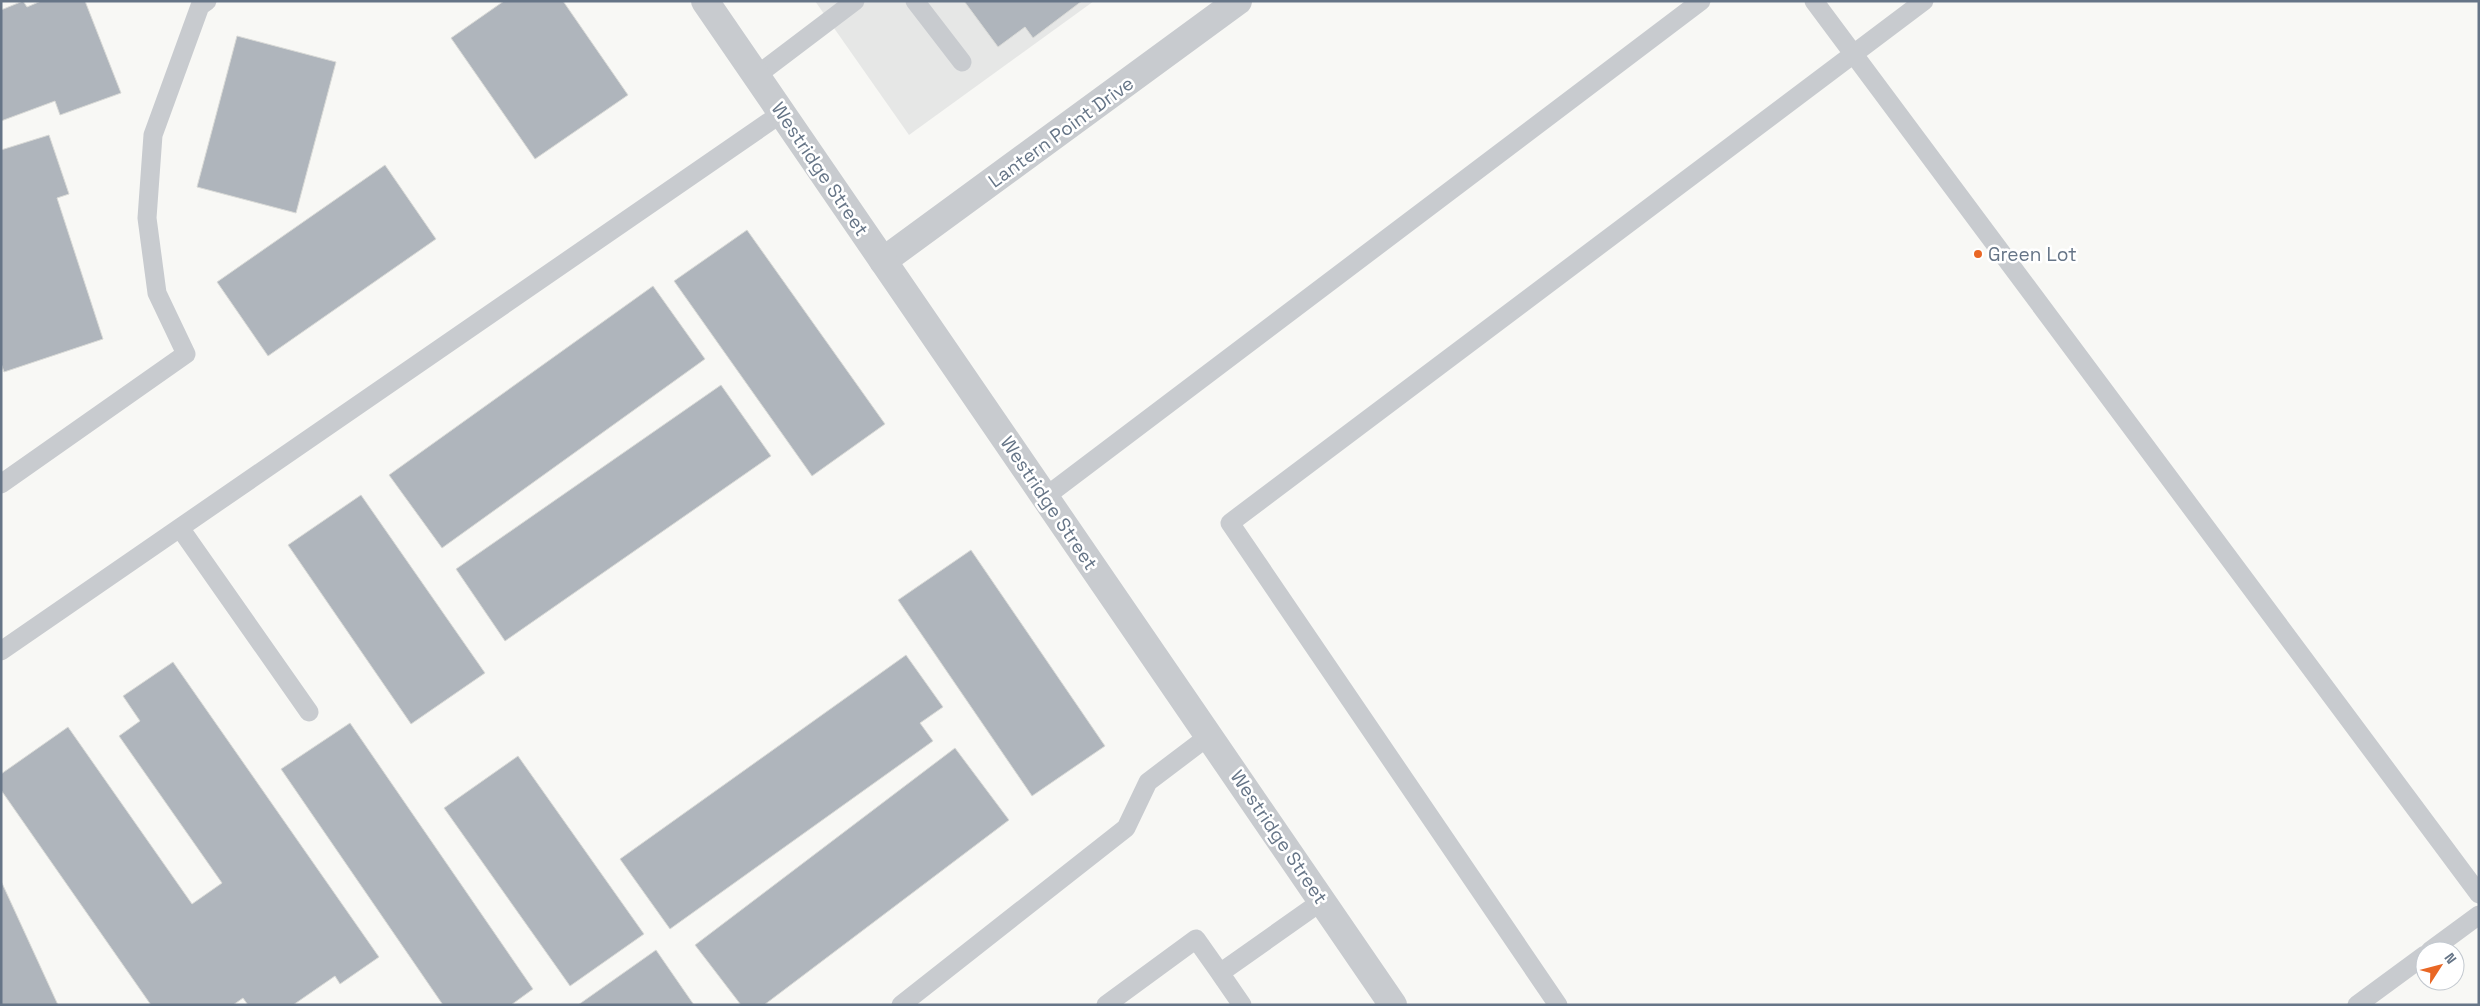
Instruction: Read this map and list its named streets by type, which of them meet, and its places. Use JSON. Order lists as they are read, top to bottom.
{
  "streets": {
    "street": ["Lantern Point Drive", "Westridge Street"]
  },
  "crossings": [
    ["Lantern Point Drive", "Westridge Street"]
  ],
  "places": ["Green Lot"],
  "north": "top right"
}
